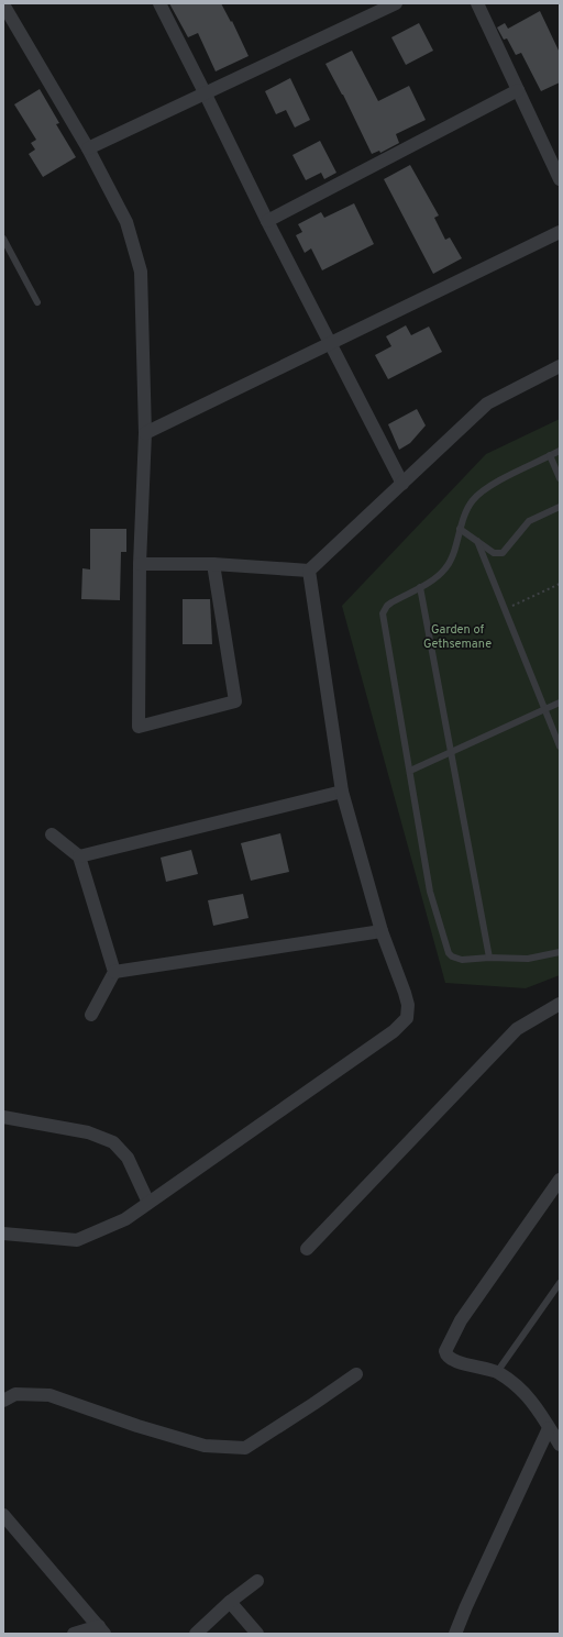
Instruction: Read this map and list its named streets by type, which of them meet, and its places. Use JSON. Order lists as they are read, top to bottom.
{
  "parks": ["Garden of Gethsemane"]
}
